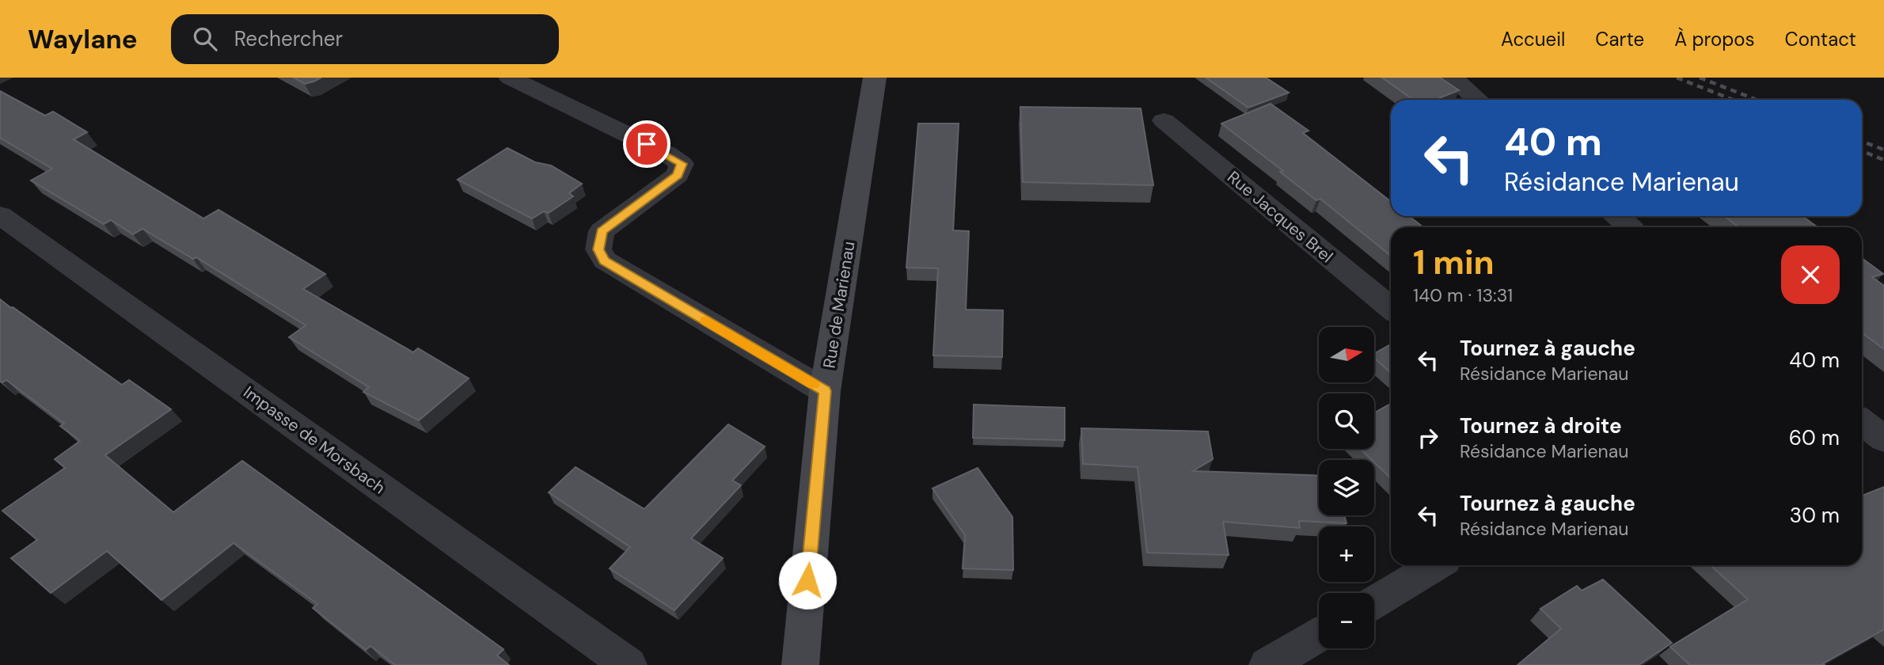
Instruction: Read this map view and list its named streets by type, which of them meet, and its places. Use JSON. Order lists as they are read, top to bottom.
{
  "streets": {
    "street": ["Rue Jacques Brel", "Rue de Marienau", "Impasse de Morsbach"]
  },
  "north": "right",
  "page": {
    "header": "Waylane",
    "search": "Rechercher",
    "nav": [
      "Accueil",
      "Carte",
      "À propos",
      "Contact"
    ],
    "turn": ["40 m", "Résidance Marienau"],
    "heading": ["1 min", "140 m · 13:31"],
    "list": [
      {
        "name": "Tournez à gauche",
        "note": "Résidance Marienau",
        "value": "40 m"
      },
      {
        "name": "Tournez à droite",
        "note": "Résidance Marienau",
        "value": "60 m"
      },
      {
        "name": "Tournez à gauche",
        "note": "Résidance Marienau",
        "value": "30 m"
      }
    ],
    "map_buttons": ["+", "−"]
  }
}
